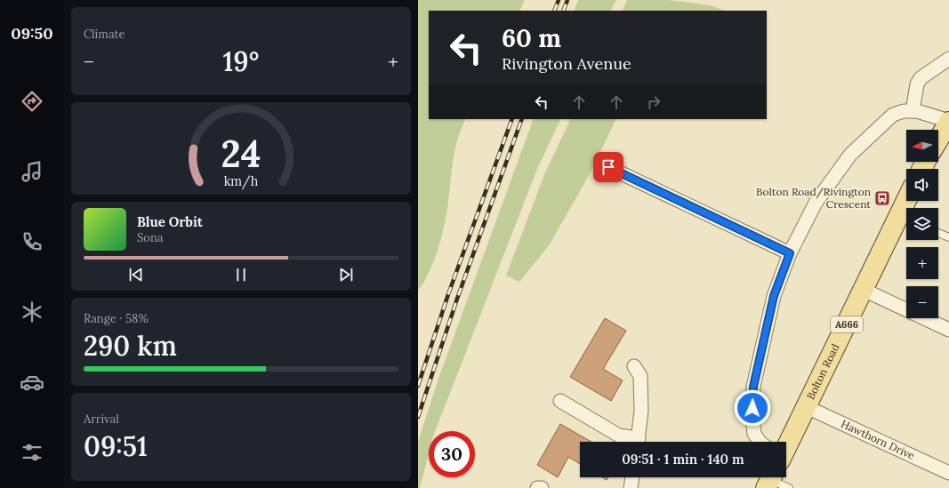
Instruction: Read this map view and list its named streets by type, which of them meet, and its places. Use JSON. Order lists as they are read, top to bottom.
{
  "streets": {
    "main road": ["A666", "Bolton Road"],
    "street": ["Hawthorn Drive"]
  },
  "crossings": [
    ["Bolton Road", "Hawthorn Drive"]
  ],
  "places": {
    "bus stop": ["Bolton Road/Rivington Crescent"]
  },
  "north": "left",
  "page": {
    "tabs": "09:50",
    "tile": [
      "Climate",
      ["Range · 58%", "290 km"],
      ["Arrival", "09:51"]
    ],
    "turn": ["60 m", "Rivington Avenue"],
    "heat": ["−", "19°", "+"],
    "map_buttons": ["+", "−"],
    "song": ["Blue Orbit", "Sona"],
    "limit": "30",
    "trip": "09:51 · 1 min · 140 m",
    "gauge": ["24", "km/h"]
  }
}
